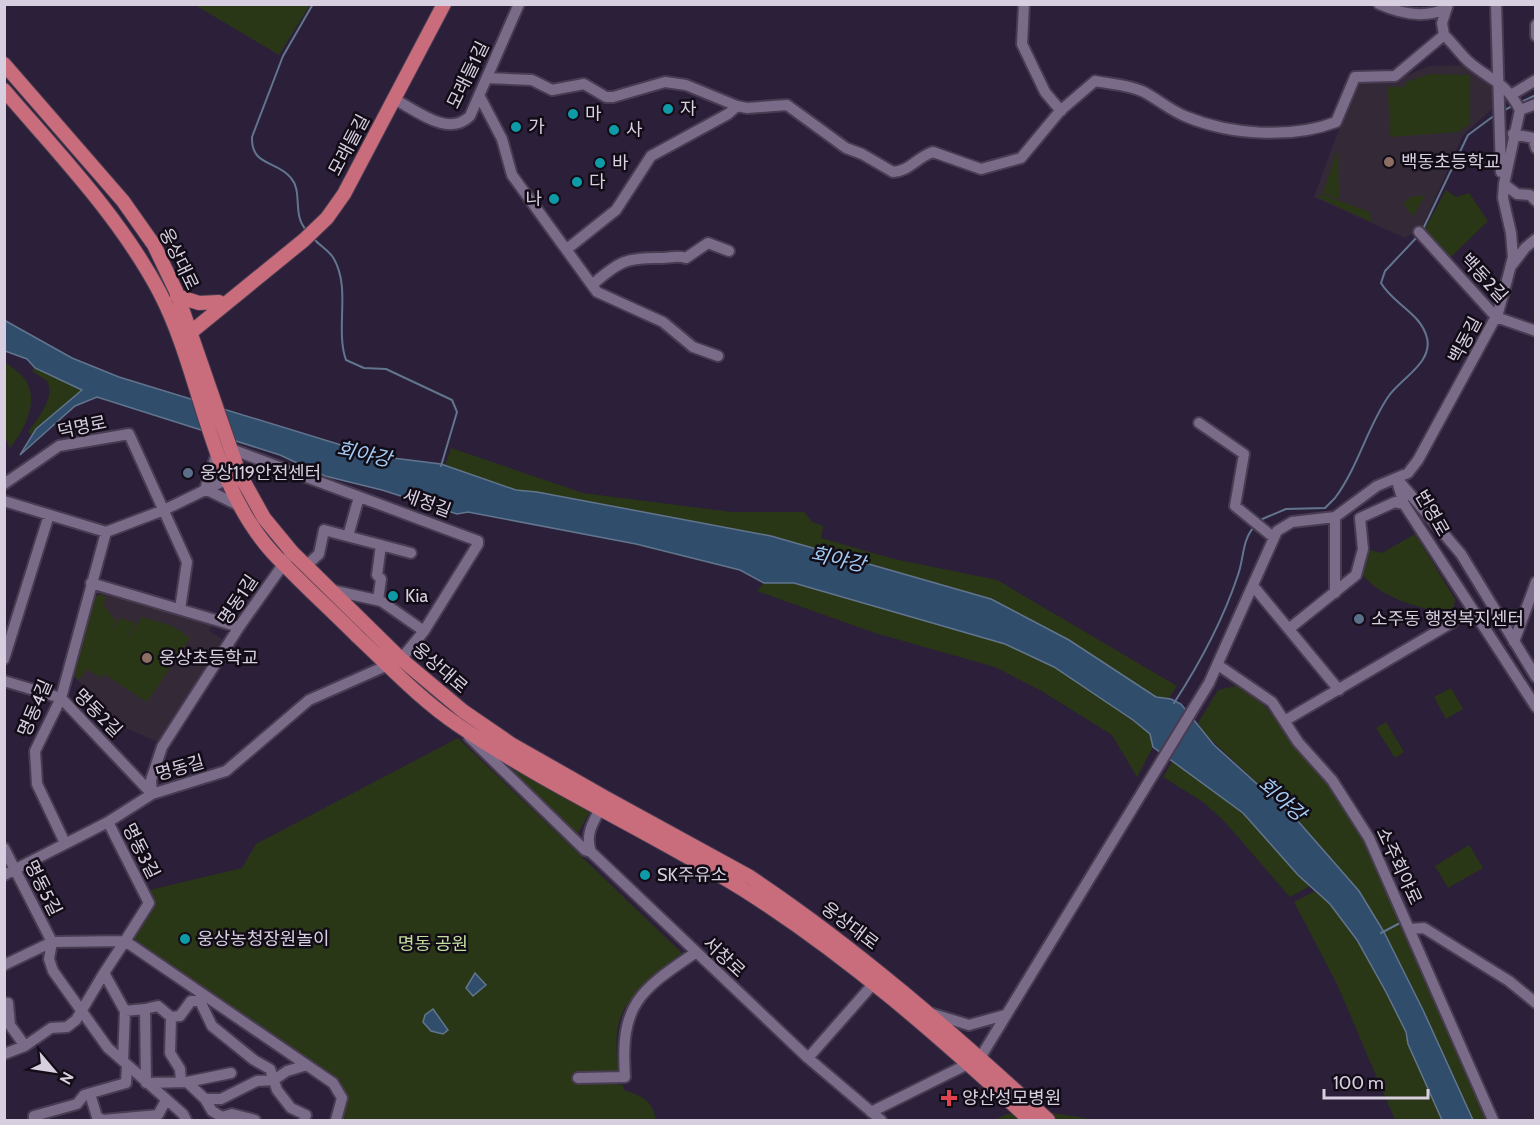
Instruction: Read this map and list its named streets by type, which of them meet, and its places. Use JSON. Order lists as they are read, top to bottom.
{
  "streets": {
    "main road": ["모래들길", "웅상대로"],
    "street": [
      "모래들1길",
      "백동2길",
      "백동길",
      "덕명로",
      "세정길",
      "번영로",
      "명동1길",
      "명동4길",
      "명동2길",
      "명동길",
      "명동3길",
      "소주회야로",
      "명동5길",
      "서창로"
    ]
  },
  "crossings": [
    ["모래들1길", "모래들길"],
    ["모래들길", "웅상대로"],
    ["웅상대로", "세정길"],
    ["웅상대로", "명동1길"],
    ["웅상대로", "명동길"],
    ["웅상대로", "서창로"],
    ["백동2길", "백동길"],
    ["백동길", "번영로"],
    ["명동1길", "명동2길"],
    ["명동1길", "명동길"],
    ["명동4길", "명동2길"],
    ["명동4길", "명동길"],
    ["명동2길", "명동길"],
    ["명동길", "명동3길"],
    ["명동길", "명동5길"]
  ],
  "water": ["회야강"],
  "parks": ["명동 공원"],
  "places": {
    "other": [
      "자",
      "마",
      "가",
      "사",
      "백동초등학교",
      "바",
      "다",
      "나",
      "웅상119안전센터",
      "Kia",
      "소주동 행정복지센터",
      "웅상초등학교",
      "SK주유소",
      "웅상농청장원놀이"
    ],
    "health": ["양산성모병원"]
  },
  "scale_bar": "100 m",
  "north": "bottom right"
}
